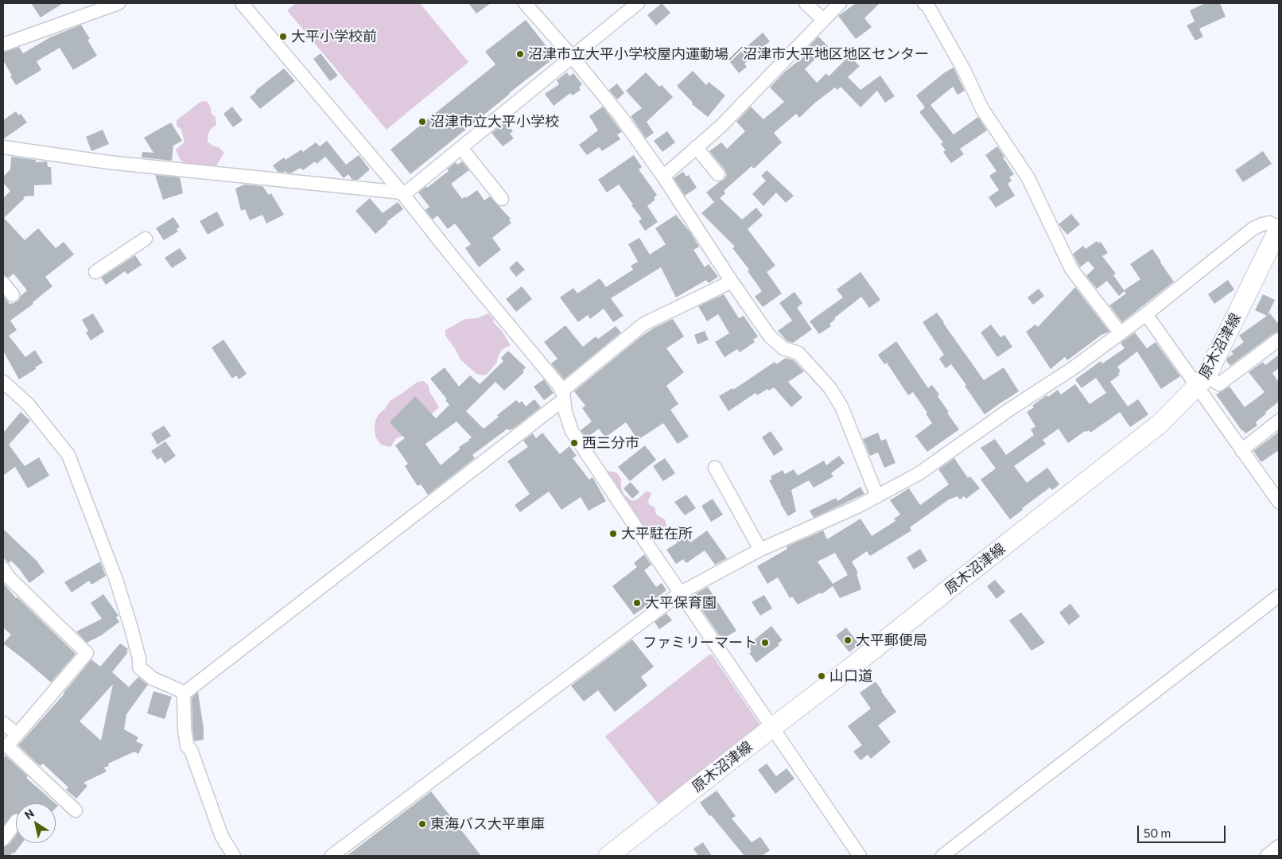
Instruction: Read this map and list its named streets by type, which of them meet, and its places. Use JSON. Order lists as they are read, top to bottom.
{
  "streets": {
    "main road": ["原木沼津線"]
  },
  "places": [
    "大平小学校前",
    "沼津市立大平小学校屋内運動場／沼津市大平地区地区センター",
    "沼津市立大平小学校",
    "西三分市",
    "大平駐在所",
    "大平保育園",
    "大平郵便局",
    "ファミリーマート",
    "山口道",
    "東海バス大平車庫"
  ],
  "scale_bar": "50 m",
  "north": "top left"
}
